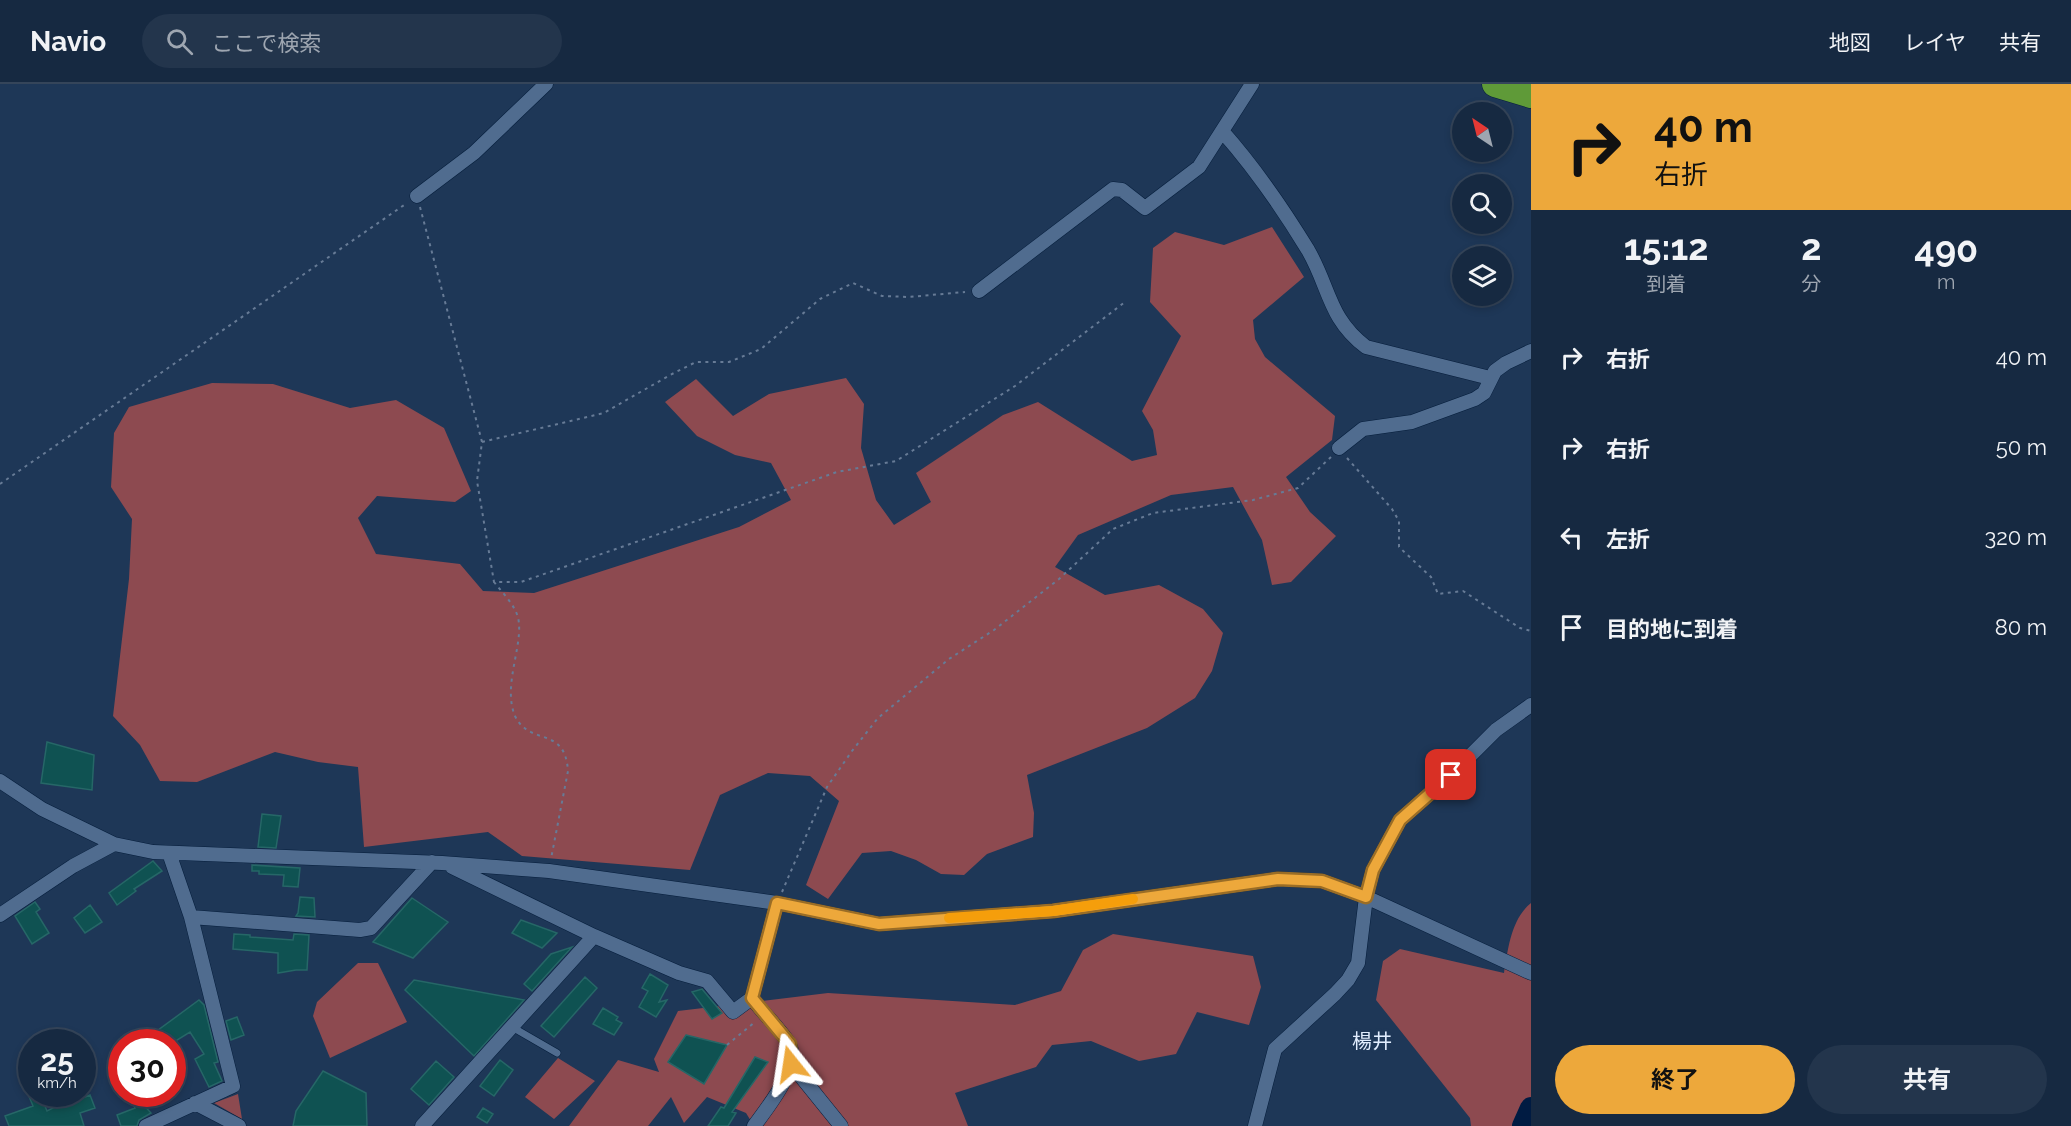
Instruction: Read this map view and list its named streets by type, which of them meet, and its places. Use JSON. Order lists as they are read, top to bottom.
{
  "districts": ["楊井"],
  "north": "top left",
  "page": {
    "header": "Navio",
    "search": "ここで検索",
    "nav": ["地図", "レイヤ", "共有"],
    "turn": ["40 m", "右折"],
    "eta": [
      "15:12",
      "到着",
      "2",
      "分",
      "490",
      "m"
    ],
    "list": [
      {
        "name": "右折",
        "value": "40 m"
      },
      {
        "name": "右折",
        "value": "50 m"
      },
      {
        "name": "左折",
        "value": "320 m"
      },
      {
        "name": "目的地に到着",
        "value": "80 m"
      }
    ],
    "speed": "25 km/h",
    "limit": "30",
    "buttons": ["終了", "共有"]
  }
}
